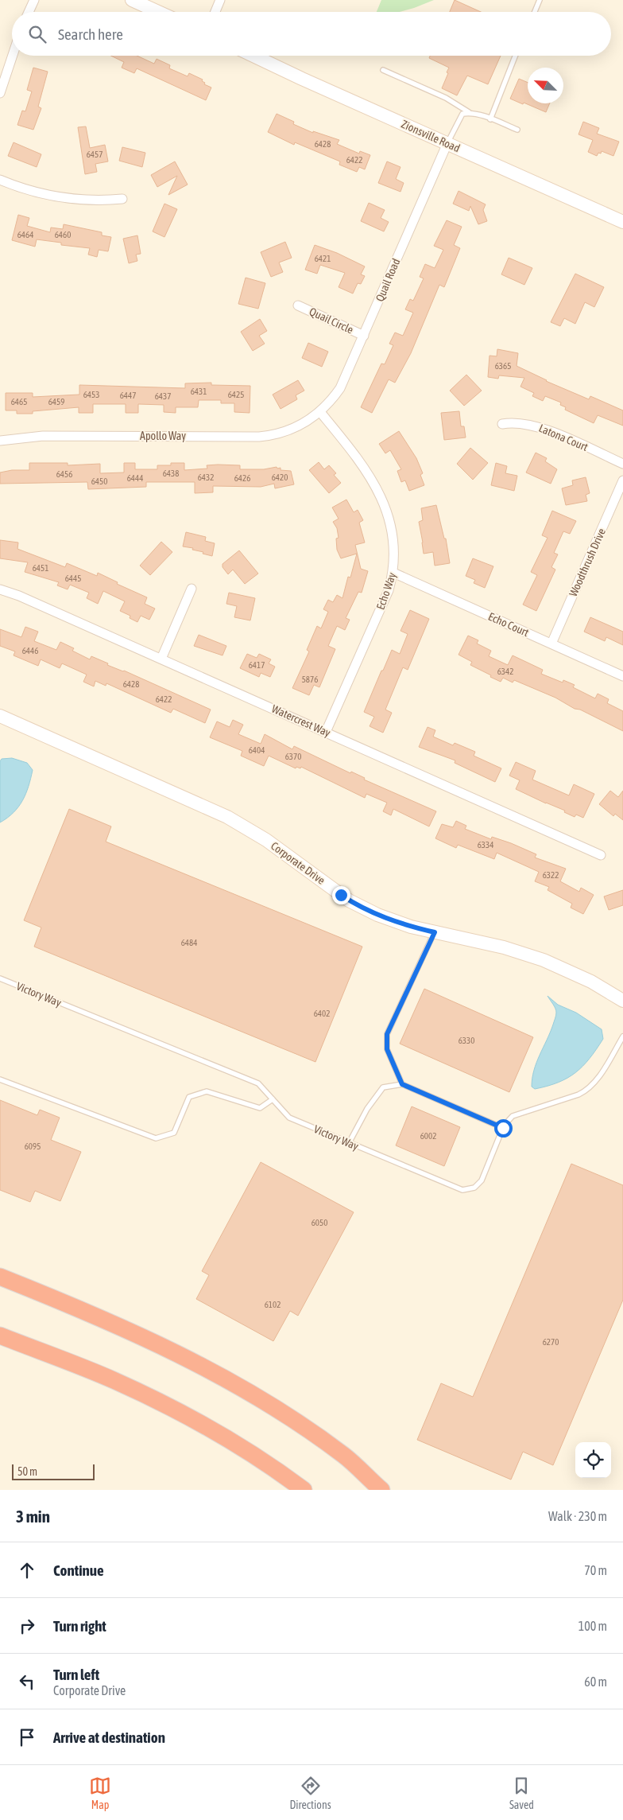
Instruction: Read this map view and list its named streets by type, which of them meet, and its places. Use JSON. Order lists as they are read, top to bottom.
{
  "streets": {
    "street": [
      "Zionsville Road",
      "Quail Road",
      "Quail Circle",
      "Apollo Way",
      "Latona Court",
      "Woodthrush Drive",
      "Echo Way",
      "Echo Court",
      "Watercrest Way",
      "Corporate Drive"
    ],
    "lane": ["Victory Way"]
  },
  "crossings": [
    ["Zionsville Road", "Quail Road"],
    ["Quail Road", "Quail Circle"],
    ["Quail Road", "Apollo Way"],
    ["Quail Road", "Echo Way"],
    ["Apollo Way", "Echo Way"],
    ["Woodthrush Drive", "Echo Court"],
    ["Echo Way", "Echo Court"],
    ["Echo Way", "Watercrest Way"]
  ],
  "house_numbers": [
    "6428",
    "6457",
    "6422",
    "6464",
    "6460",
    "6421",
    "6365",
    "6431",
    "6453",
    "6425",
    "6447",
    "6437",
    "6465",
    "6459",
    "6438",
    "6456",
    "6432",
    "6420",
    "6444",
    "6426",
    "6450",
    "6451",
    "6445",
    "6446",
    "6417",
    "6342",
    "5876",
    "6428",
    "6422",
    "6404",
    "6370",
    "6334",
    "6322",
    "6484",
    "6402",
    "6330",
    "6002",
    "6095",
    "6050",
    "6102",
    "6270"
  ],
  "scale_bar": "50 m",
  "north": "top left",
  "page": {
    "search": "Search here",
    "scale": "50 m",
    "heading": ["3 min", "Walk · 230 m"],
    "list": [
      ["Continue", "70 m"],
      ["Turn right", "100 m"],
      ["Turn left", "Corporate Drive", "60 m"],
      "Arrive at destination"
    ],
    "nav": ["Map", "Directions", "Saved"]
  }
}
